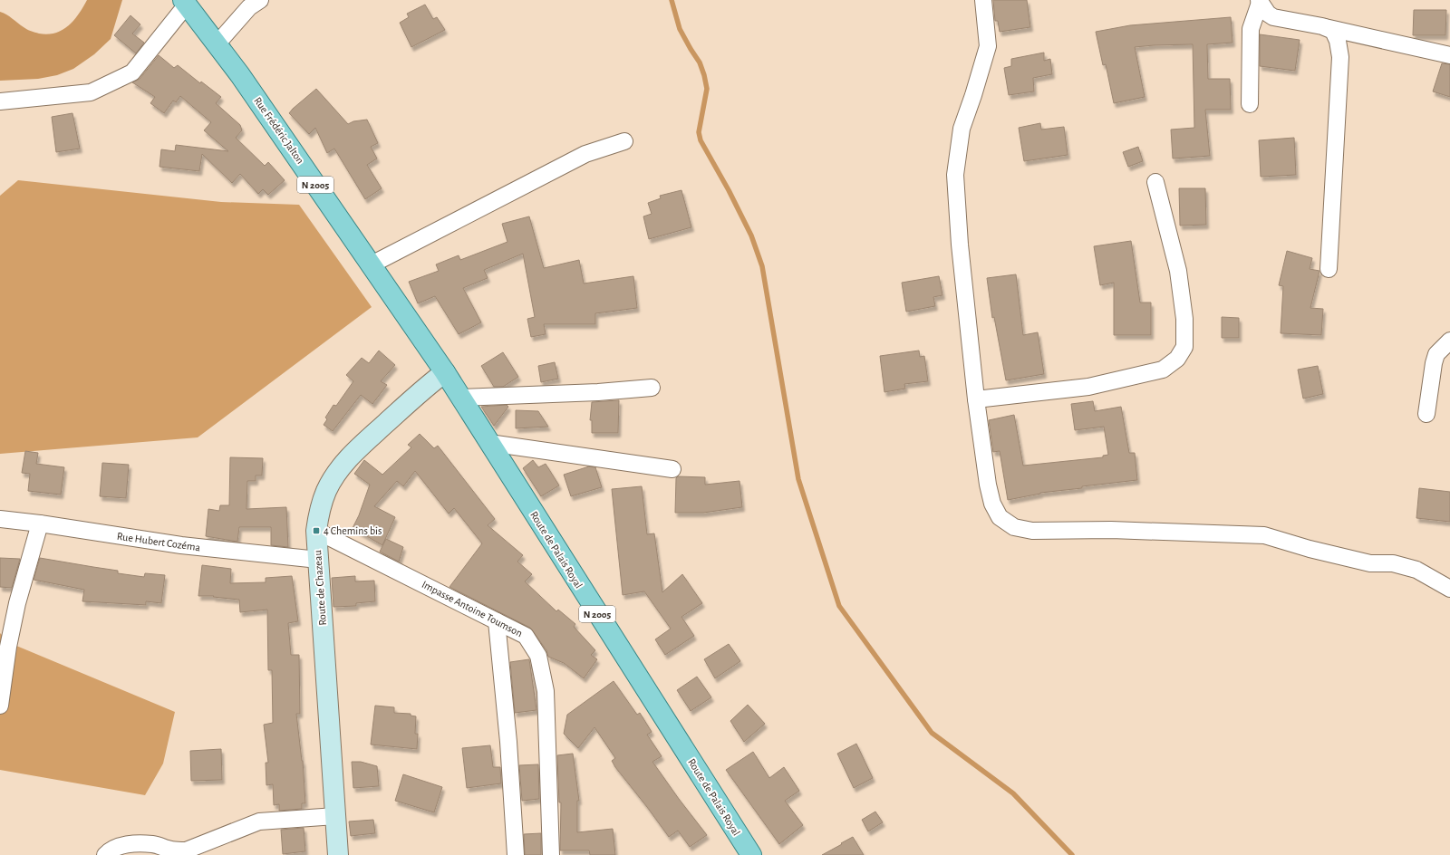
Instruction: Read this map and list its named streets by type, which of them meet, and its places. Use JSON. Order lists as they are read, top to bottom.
{
  "streets": {
    "main road": [
      "Rue Frédéric Jalton",
      "N 2005",
      "Route de Palais Royal",
      "Route de Chazeau"
    ],
    "street": ["Rue Hubert Cozéma", "Impasse Antoine Toumson"]
  },
  "crossings": [
    ["Rue Frédéric Jalton", "Route de Palais Royal"],
    ["Rue Frédéric Jalton", "Route de Chazeau"],
    ["Rue Hubert Cozéma", "Route de Chazeau"],
    ["Route de Palais Royal", "Route de Chazeau"],
    ["Route de Chazeau", "Impasse Antoine Toumson"]
  ],
  "places": {
    "transit": ["4 Chemins bis"]
  }
}
